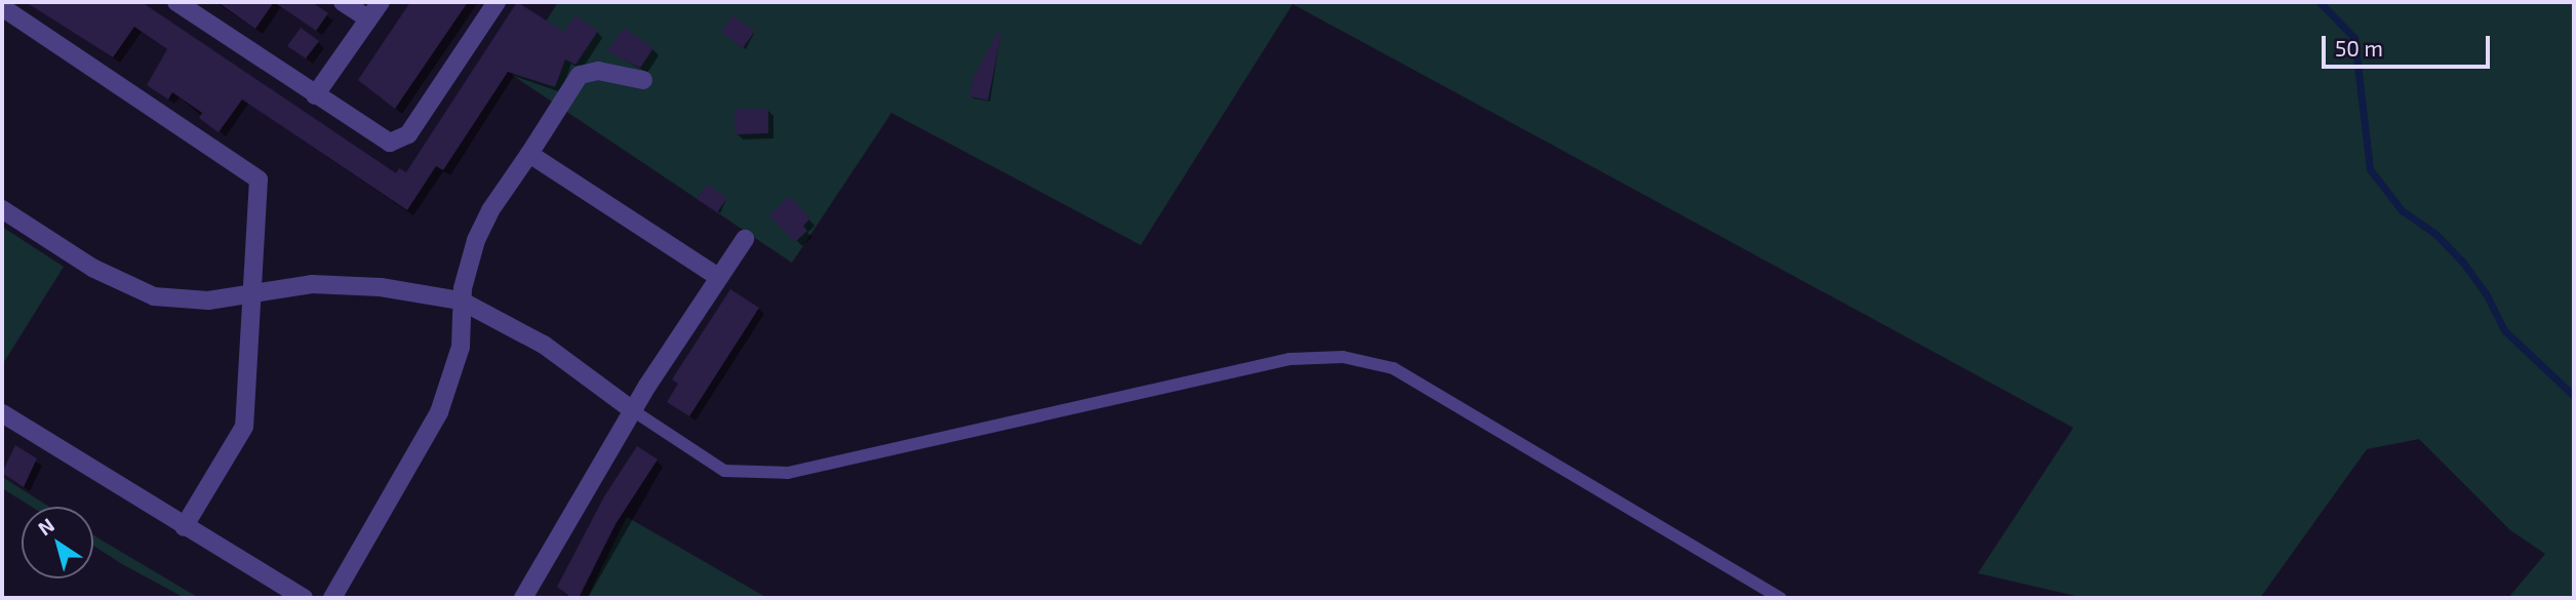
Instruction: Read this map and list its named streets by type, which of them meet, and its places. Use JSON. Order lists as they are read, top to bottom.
{
  "scale_bar": "50 m",
  "north": "top left"
}
